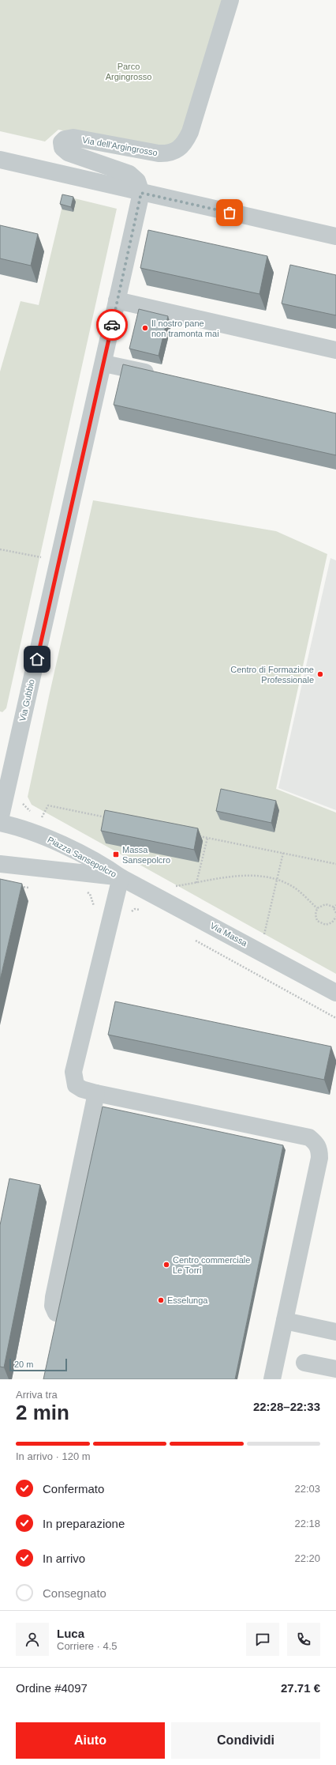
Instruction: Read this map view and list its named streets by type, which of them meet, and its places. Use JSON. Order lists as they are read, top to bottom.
{
  "streets": {
    "street": [
      "Via dell'Argingrosso",
      "Via Gubbio",
      "Piazza Sansepolcro",
      "Via Massa"
    ]
  },
  "crossings": [
    ["Via dell'Argingrosso", "Via Gubbio"],
    ["Piazza Sansepolcro", "Via Massa"]
  ],
  "parks": ["Parco Argingrosso"],
  "places": {
    "other": [
      "Il nostro pane non tramonta mai",
      "Centro di Formazione Professionale",
      "Centro commerciale Le Torri",
      "Esselunga"
    ],
    "transit": ["Massa Sansepolcro"]
  },
  "scale_bar": "20 m",
  "page": {
    "scale": "20 m",
    "heading": ["2 min", "Arriva tra", "22:28–22:33"],
    "panel": [
      "Luca",
      "Corriere · 4.5",
      "Ordine #4097",
      "27.71 €"
    ],
    "bar": "In arrivo · 120 m",
    "list": [
      ["Confermato", "22:03"],
      ["In preparazione", "22:18"],
      ["In arrivo", "22:20"],
      "Consegnato"
    ],
    "buttons": ["Aiuto", "Condividi"]
  }
}
